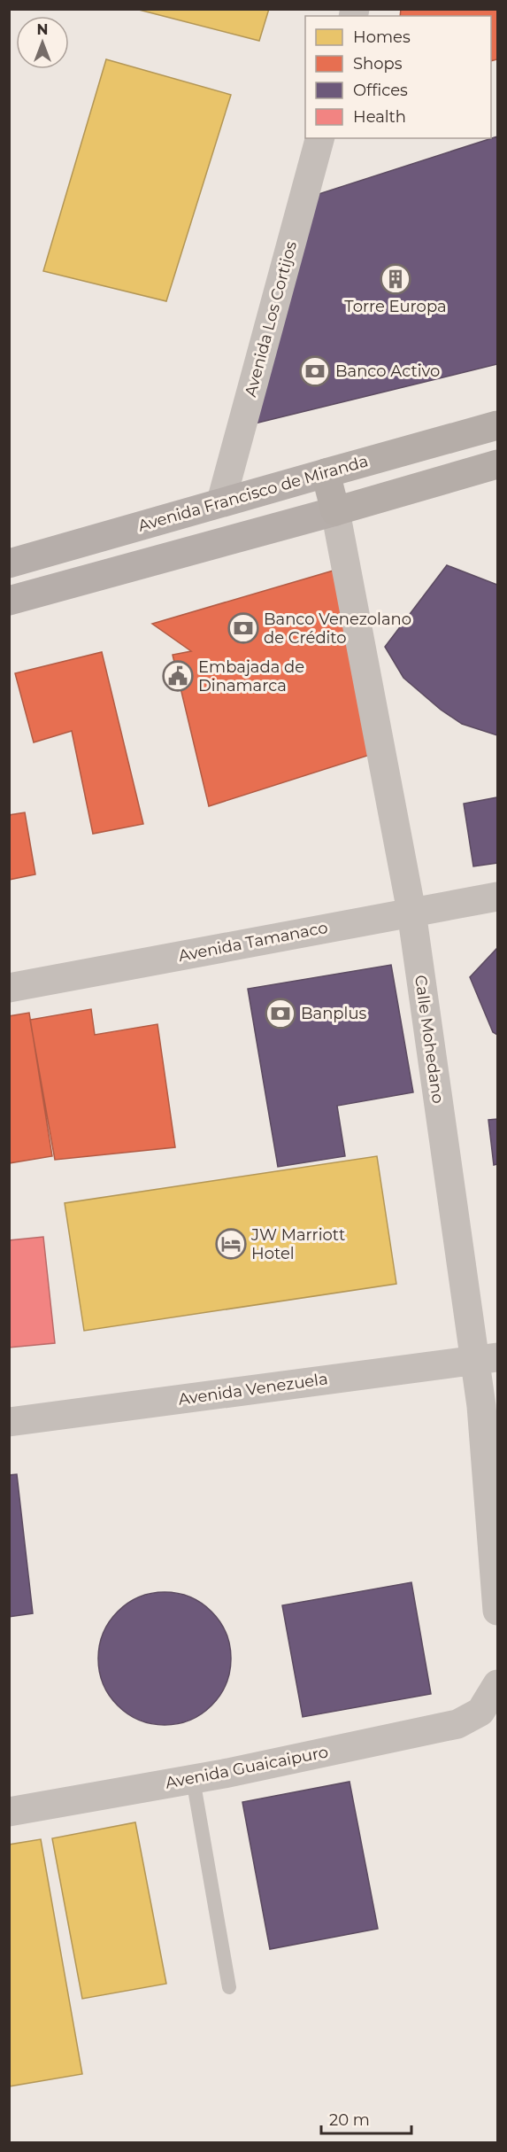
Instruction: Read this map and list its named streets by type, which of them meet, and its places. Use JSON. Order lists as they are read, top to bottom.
{
  "streets": {
    "main road": ["Avenida Francisco de Miranda", "Calle Mohedano"],
    "street": [
      "Avenida Los Cortijos",
      "Avenida Tamanaco",
      "Avenida Venezuela",
      "Avenida Guaicaipuro"
    ]
  },
  "crossings": [
    ["Avenida Los Cortijos", "Avenida Francisco de Miranda"],
    ["Avenida Francisco de Miranda", "Calle Mohedano"],
    ["Avenida Tamanaco", "Calle Mohedano"],
    ["Calle Mohedano", "Avenida Venezuela"]
  ],
  "places": {
    "building": ["Torre Europa"],
    "bank": ["Banco Activo", "Banco Venezolano de Crédito", "Banplus"],
    "public building": ["Embajada de Dinamarca"],
    "hotel": ["JW Marriott Hotel"]
  },
  "legend": [
    "Homes",
    "Shops",
    "Offices",
    "Health"
  ],
  "scale_bar": "20 m",
  "north": "top"
}
